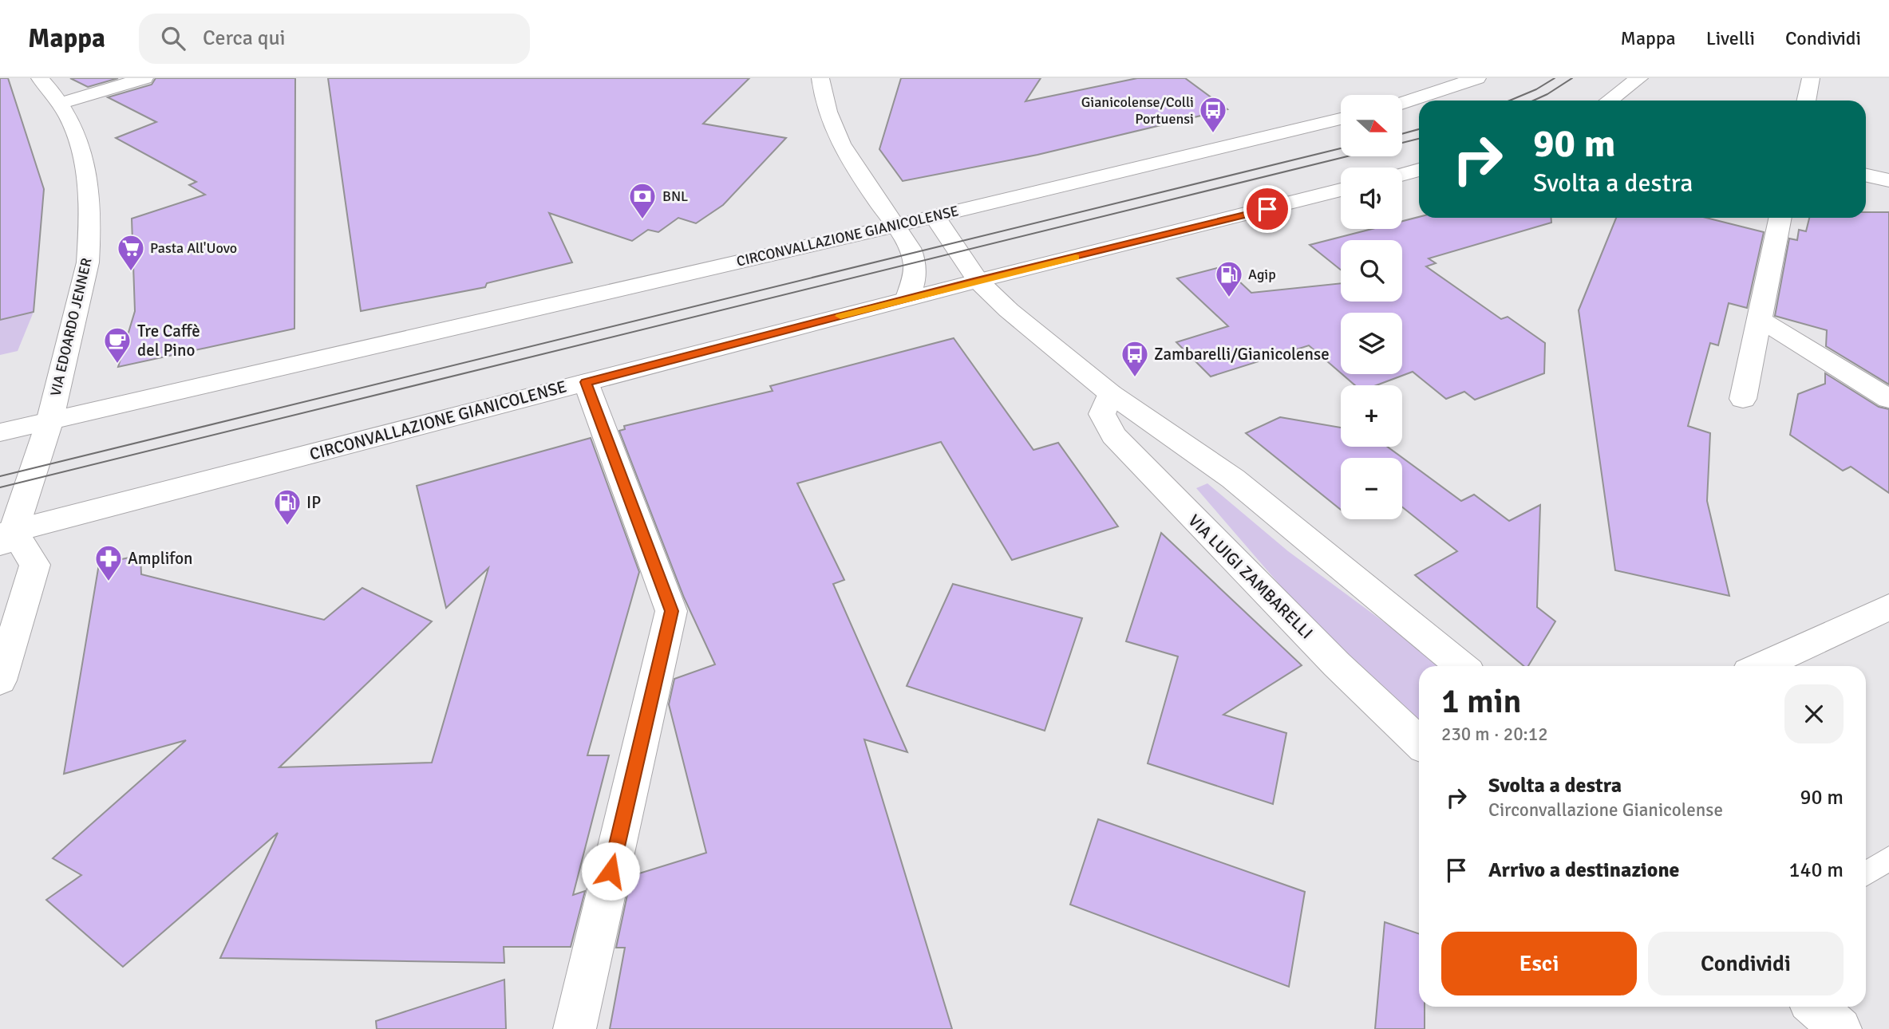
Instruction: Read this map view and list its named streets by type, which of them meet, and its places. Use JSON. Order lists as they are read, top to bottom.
{
  "streets": {
    "street": ["CIRCONVALLAZIONE GIANICOLENSE", "VIA EDOARDO JENNER", "VIA LUIGI ZAMBARELLI"]
  },
  "crossings": [
    ["CIRCONVALLAZIONE GIANICOLENSE", "VIA EDOARDO JENNER"]
  ],
  "places": {
    "bus stop": ["Gianicolense/Colli Portuensi", "Zambarelli/Gianicolense"],
    "bank": ["BNL"],
    "supermarket": ["Pasta All'Uovo"],
    "fuel station": ["Agip", "IP"],
    "cafe": ["Tre Caffè del Pino"],
    "pharmacy": ["Amplifon"]
  },
  "north": "right",
  "page": {
    "header": "Mappa",
    "search": "Cerca qui",
    "nav": ["Mappa", "Livelli", "Condividi"],
    "map_buttons": ["+", "−"],
    "turn": ["90 m", "Svolta a destra"],
    "heading": ["1 min", "230 m · 20:12"],
    "list": [
      {
        "name": "Svolta a destra",
        "note": "Circonvallazione Gianicolense",
        "value": "90 m"
      },
      {
        "name": "Arrivo a destinazione",
        "value": "140 m"
      }
    ],
    "buttons": ["Esci", "Condividi"]
  }
}
